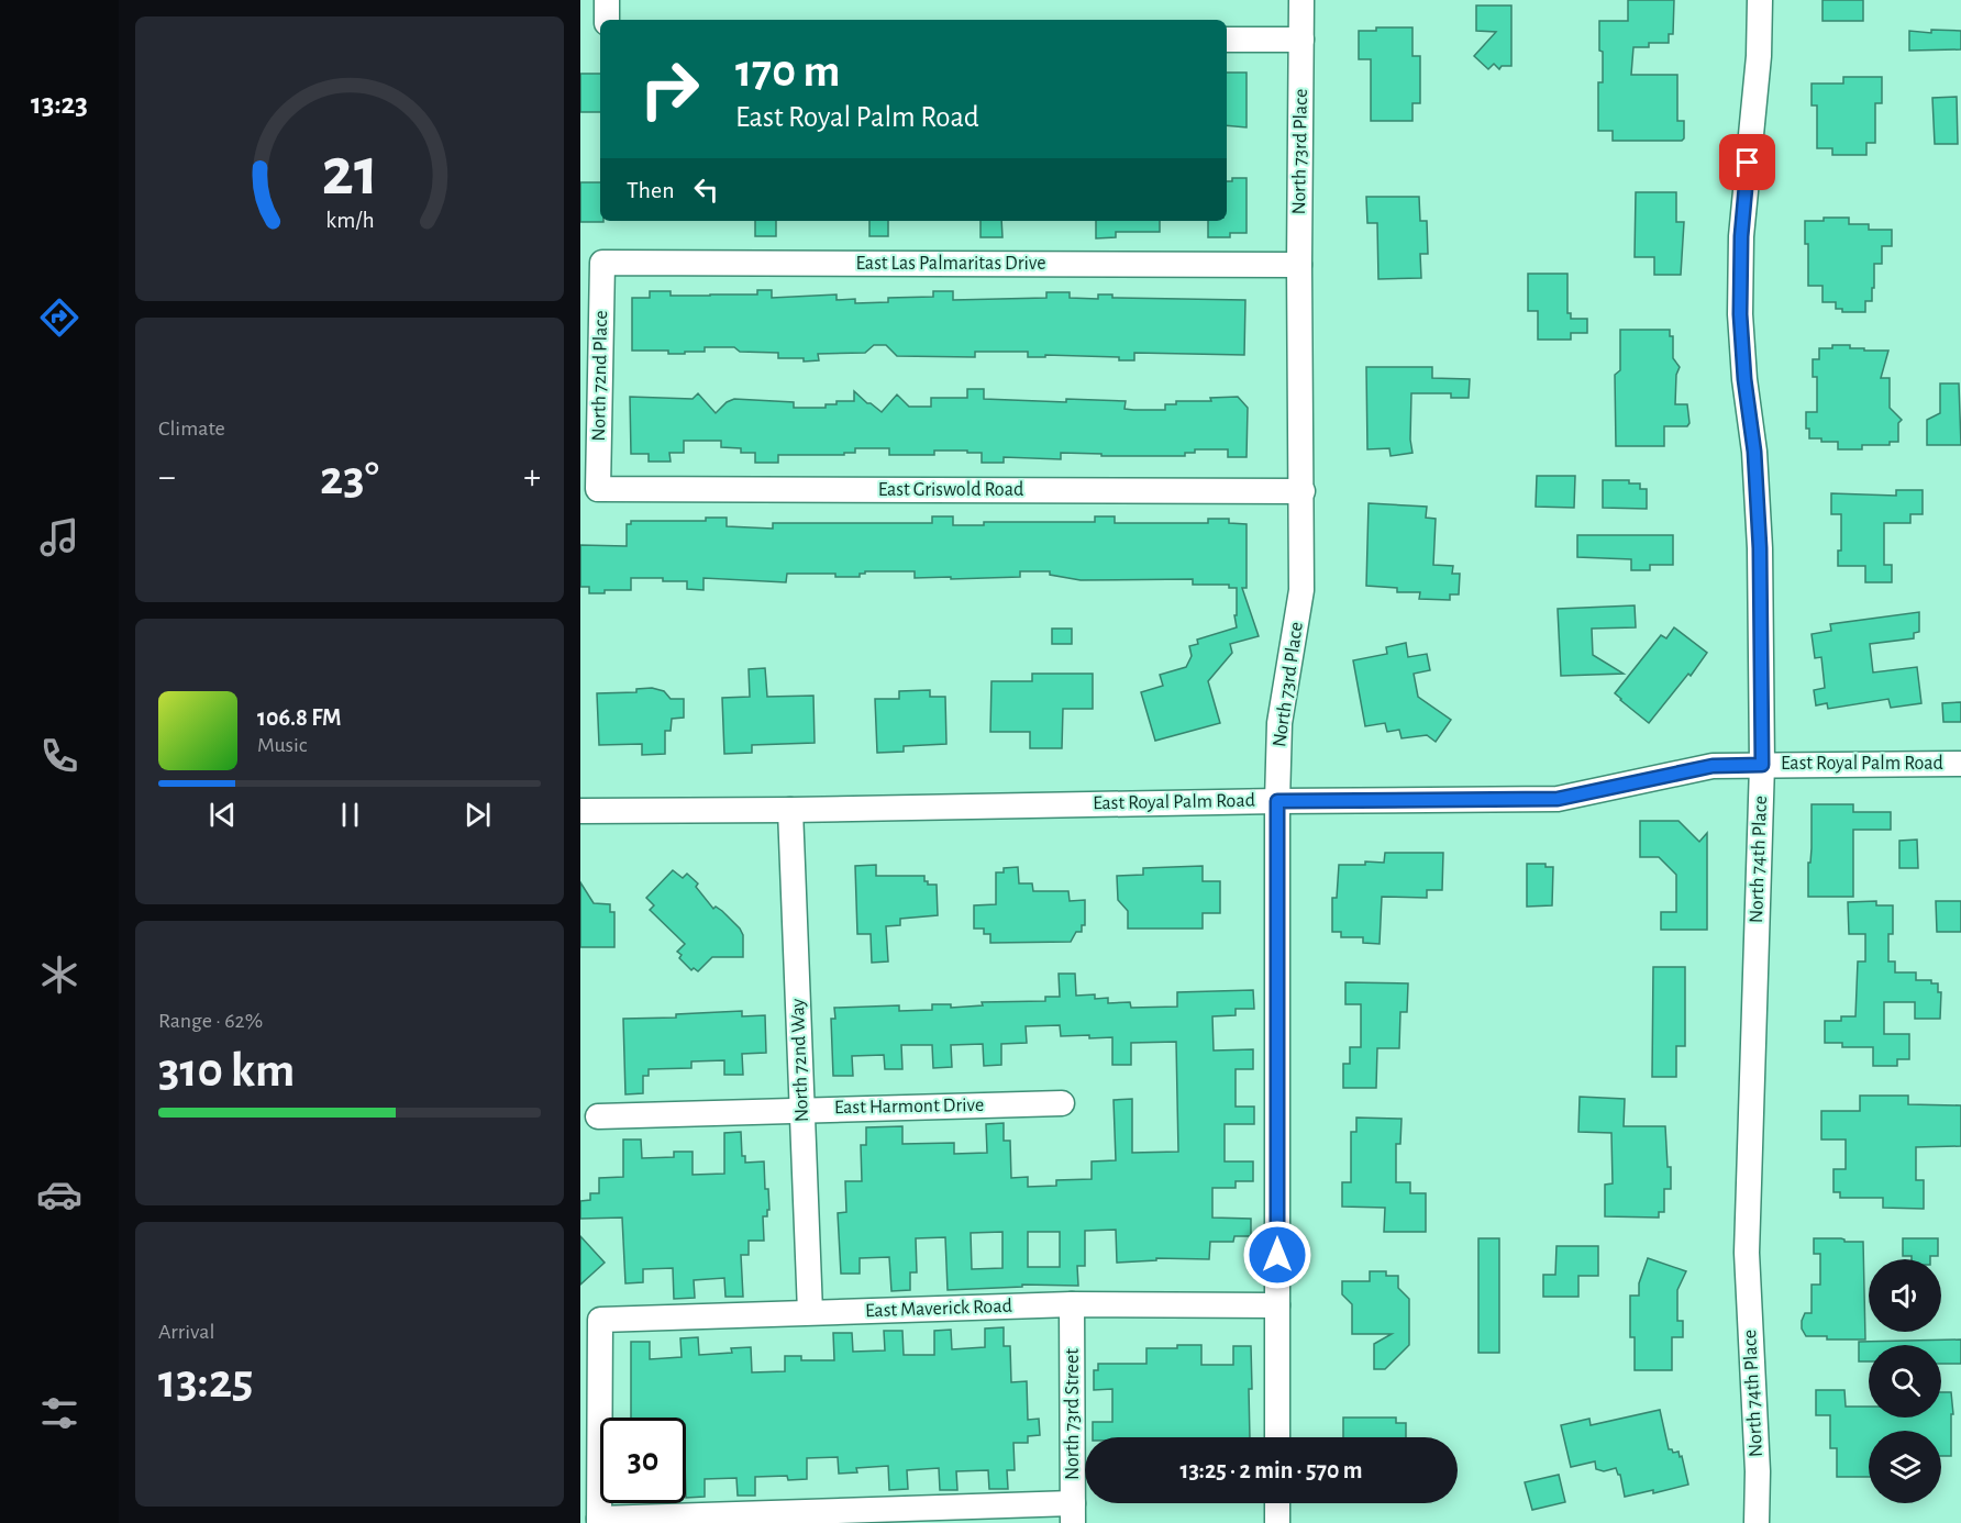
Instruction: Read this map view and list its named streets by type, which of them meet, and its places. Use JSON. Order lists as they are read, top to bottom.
{
  "streets": {
    "street": [
      "North 73rd Place",
      "East Las Palmaritas Drive",
      "North 72nd Place",
      "East Griswold Road",
      "East Royal Palm Road",
      "North 74th Place",
      "North 72nd Way",
      "East Harmont Drive",
      "East Maverick Road",
      "North 73rd Street"
    ]
  },
  "crossings": [
    ["North 73rd Place", "East Las Palmaritas Drive"],
    ["North 73rd Place", "East Griswold Road"],
    ["North 73rd Place", "East Royal Palm Road"],
    ["North 73rd Place", "East Maverick Road"],
    ["East Las Palmaritas Drive", "North 72nd Place"],
    ["North 72nd Place", "East Griswold Road"],
    ["East Royal Palm Road", "North 74th Place"],
    ["East Royal Palm Road", "North 72nd Way"],
    ["North 72nd Way", "East Harmont Drive"],
    ["North 72nd Way", "East Maverick Road"],
    ["East Maverick Road", "North 73rd Street"]
  ],
  "page": {
    "tabs": "13:23",
    "turn": ["170 m", "East Royal Palm Road"],
    "then": "Then",
    "tile": [
      "Climate",
      ["Range · 62%", "310 km"],
      ["Arrival", "13:25"]
    ],
    "heat": ["−", "23°", "+"],
    "song": ["106.8 FM", "Music"],
    "limit": "30",
    "trip": "13:25 · 2 min · 570 m",
    "gauge": ["21", "km/h"]
  }
}
